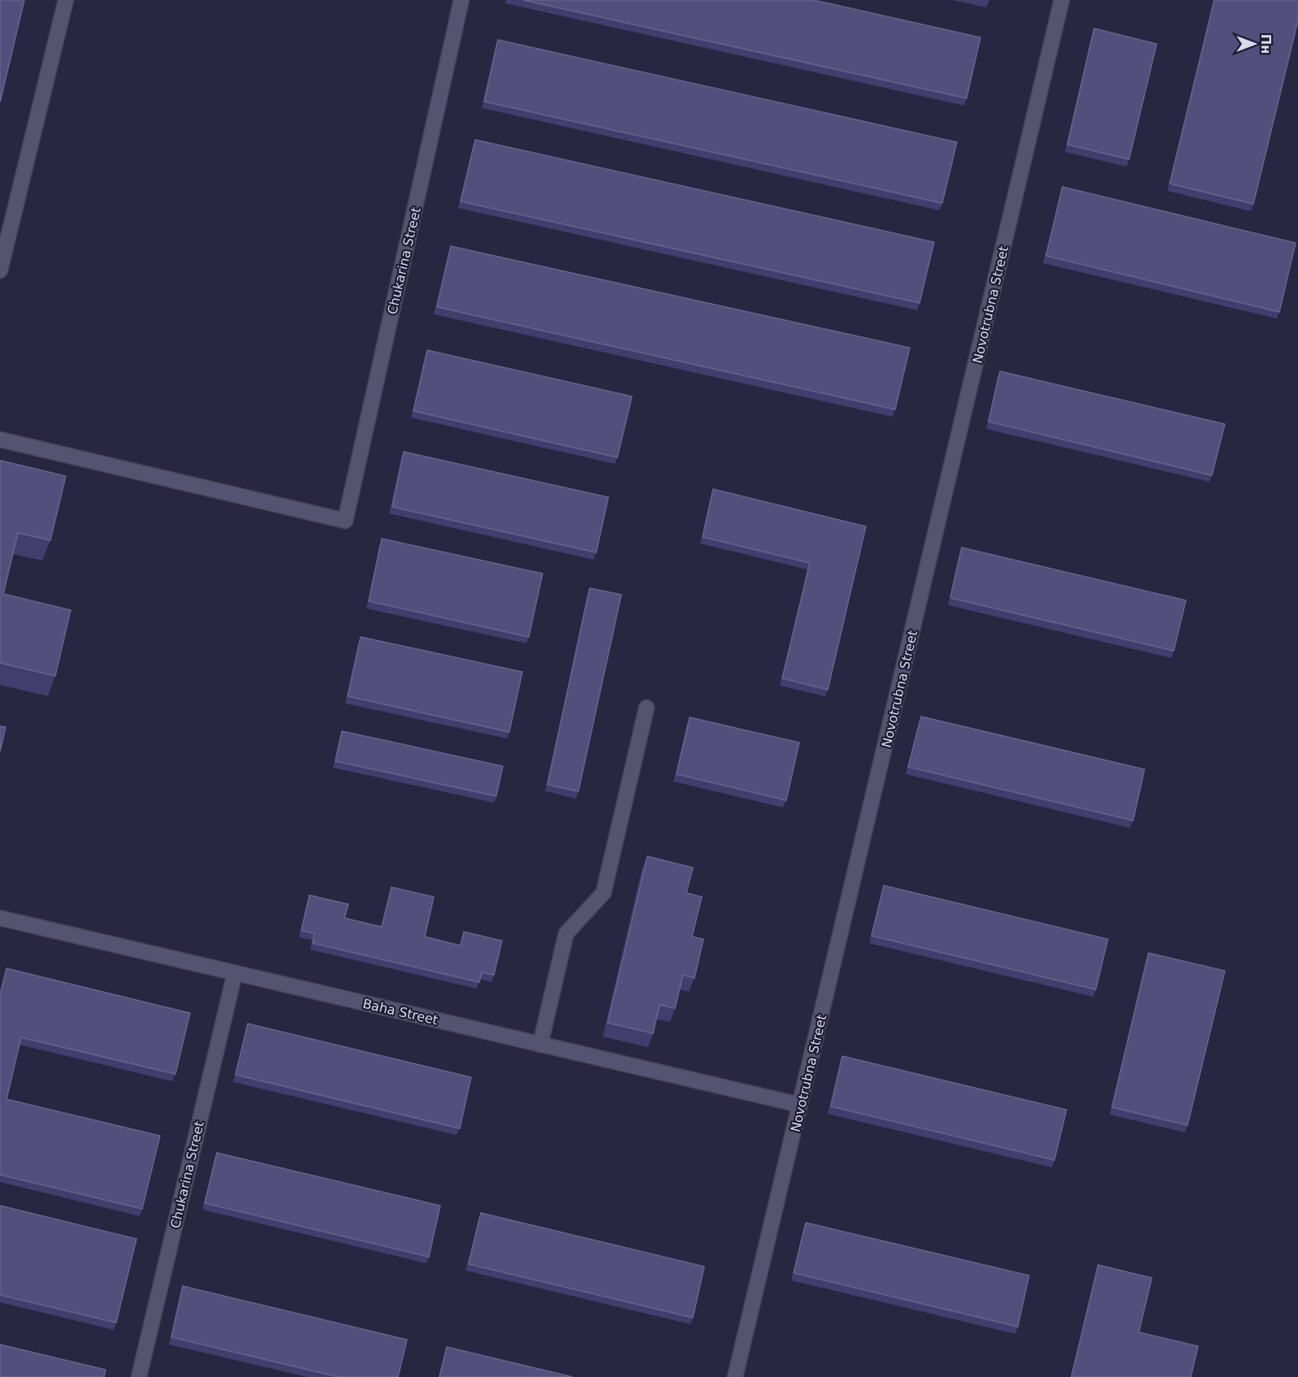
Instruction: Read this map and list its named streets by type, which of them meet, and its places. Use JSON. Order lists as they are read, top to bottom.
{
  "streets": {
    "street": ["Chukarina Street", "Novotrubna Street", "Baha Street"]
  },
  "crossings": [
    ["Chukarina Street", "Baha Street"],
    ["Novotrubna Street", "Baha Street"]
  ],
  "north": "right"
}
